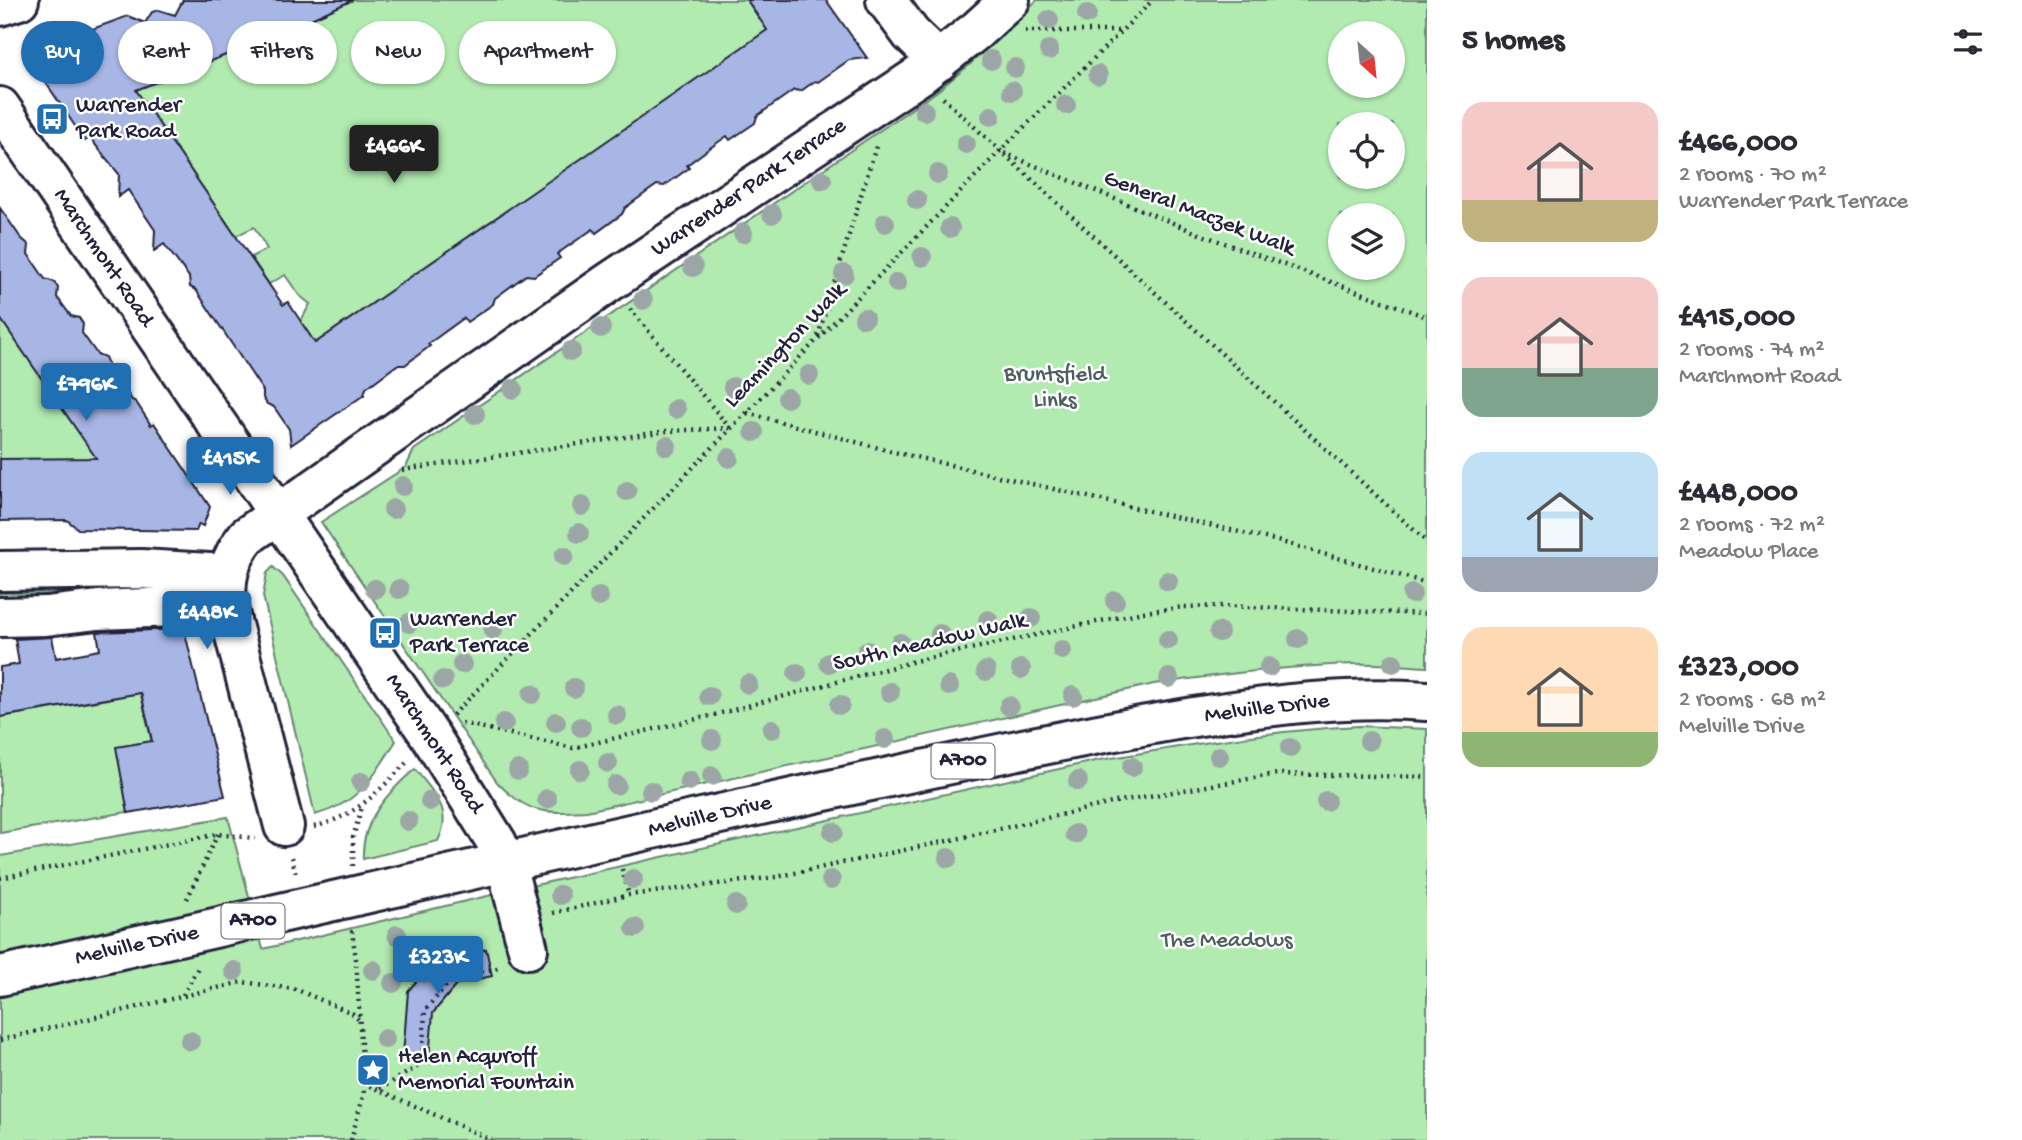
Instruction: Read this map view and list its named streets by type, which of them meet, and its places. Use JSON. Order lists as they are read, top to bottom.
{
  "streets": {
    "street": [
      "Warrender Park Terrace",
      "Marchmont Road",
      "Melville Drive",
      "A700"
    ],
    "path": ["General Maczek Walk", "Leamington Walk", "South Meadow Walk"]
  },
  "crossings": [
    ["Warrender Park Terrace", "Marchmont Road"],
    ["General Maczek Walk", "Leamington Walk"],
    ["Marchmont Road", "Melville Drive"],
    ["Leamington Walk", "South Meadow Walk"]
  ],
  "parks": ["Bruntsfield Links", "The Meadows"],
  "places": {
    "bus stop": ["Warrender Park Road", "Warrender Park Terrace"],
    "place": ["Helen Acquroff Memorial Fountain"]
  },
  "north": "bottom right",
  "page": {
    "heading": "5 homes",
    "chip": [
      "Buy",
      "Rent",
      "Filters",
      "New",
      "Apartment"
    ],
    "list": [
      {
        "name": "£466,000",
        "note": "2 rooms · 70 m² · Warrender Park Terrace"
      },
      {
        "name": "£415,000",
        "note": "2 rooms · 74 m² · Marchmont Road"
      },
      {
        "name": "£448,000",
        "note": "2 rooms · 72 m² · Meadow Place"
      },
      {
        "name": "£323,000",
        "note": "2 rooms · 68 m² · Melville Drive"
      }
    ],
    "price": [
      "£466K",
      "£796K",
      "£415K",
      "£448K",
      "£323K"
    ]
  }
}
